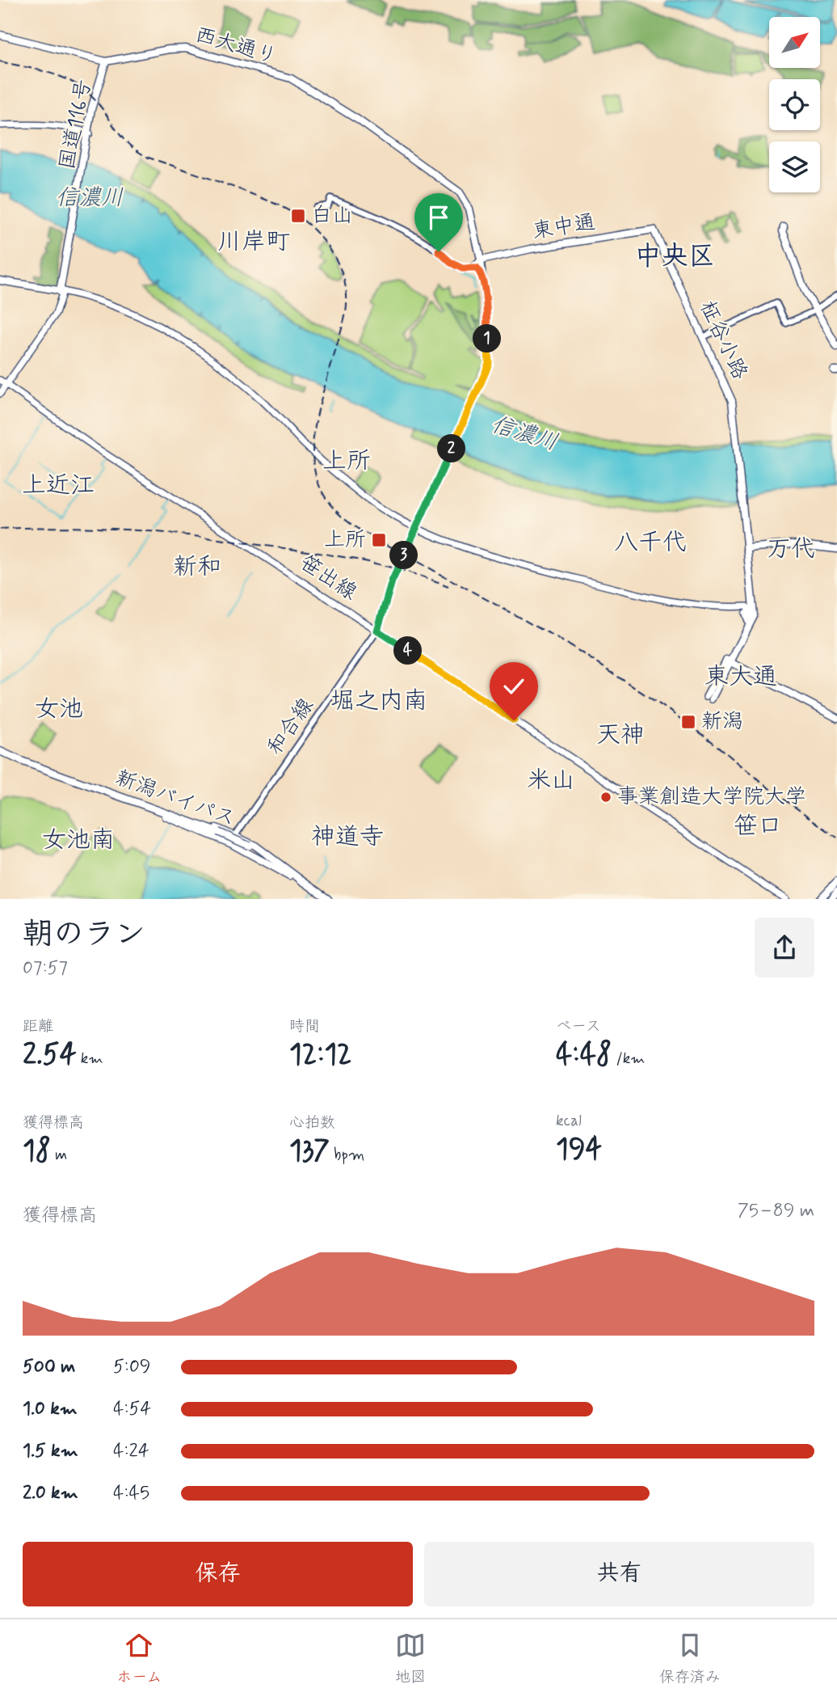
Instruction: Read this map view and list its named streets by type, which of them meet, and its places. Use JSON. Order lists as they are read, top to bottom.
{
  "streets": {
    "highway": [
      "西大通り",
      "国道116号",
      "東中通",
      "柾谷小路",
      "新潟バイパス"
    ],
    "main road": ["笹出線", "和合線"]
  },
  "crossings": [
    ["西大通り", "国道116号"],
    ["西大通り", "東中通"],
    ["東中通", "柾谷小路"],
    ["笹出線", "和合線"]
  ],
  "districts": [
    "川岸町",
    "中央区",
    "上所",
    "上近江",
    "八千代",
    "万代",
    "新和",
    "東大通",
    "堀之内南",
    "女池",
    "天神",
    "米山",
    "笹口",
    "神道寺",
    "女池南"
  ],
  "water": ["信濃川"],
  "places": {
    "transit": ["白山", "上所", "新潟"],
    "other": ["事業創造大学院大学"]
  },
  "north": "top right",
  "page": {
    "pins": [
      "1",
      "2",
      "3",
      "4"
    ],
    "heading": ["朝のラン", "07:57"],
    "stats": [
      ["距離", "2.54 km"],
      ["時間", "12:12"],
      ["ペース", "4:48 /km"],
      ["獲得標高", "18 m"],
      ["心拍数", "137 bpm"],
      ["kcal", "194"]
    ],
    "chart": ["獲得標高", "75–89 m"],
    "list": [
      {
        "name": "500 m",
        "note": "5:09"
      },
      {
        "name": "1.0 km",
        "note": "4:54"
      },
      {
        "name": "1.5 km",
        "note": "4:24"
      },
      {
        "name": "2.0 km",
        "note": "4:45"
      }
    ],
    "buttons": ["保存", "共有"],
    "tabs": ["ホーム", "地図", "保存済み"]
  }
}
